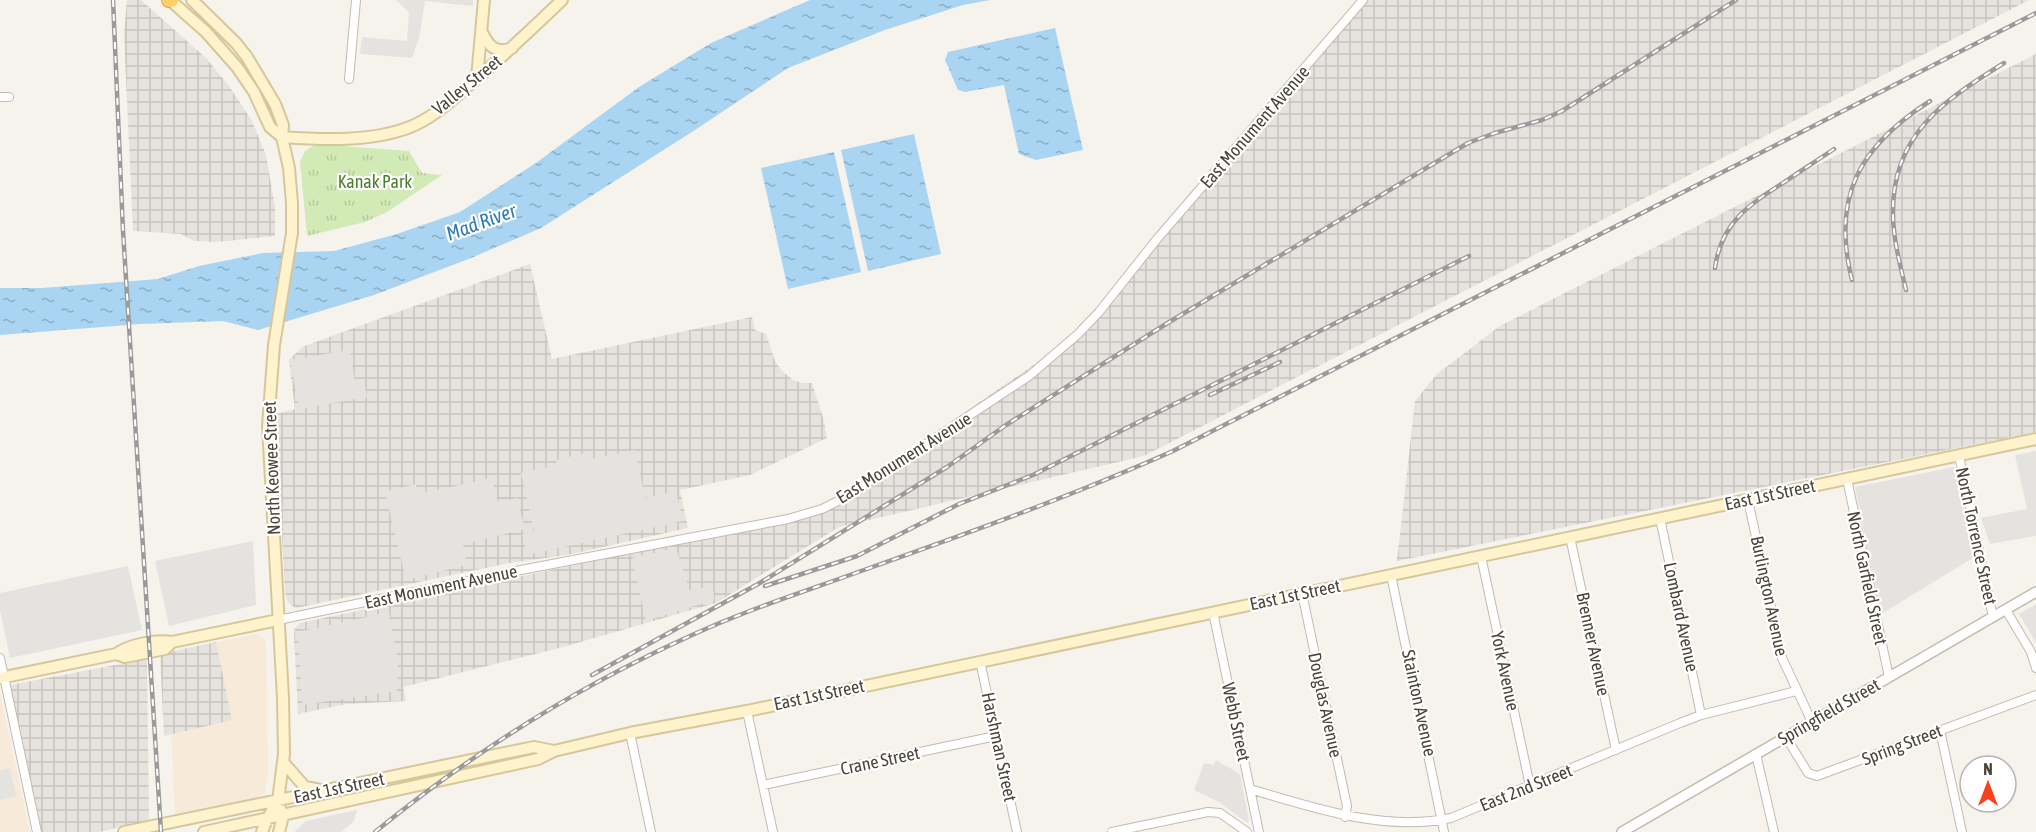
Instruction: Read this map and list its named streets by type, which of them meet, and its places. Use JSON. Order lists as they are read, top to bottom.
{
  "streets": {
    "main road": [
      "Valley Street",
      "East Monument Avenue",
      "North Keowee Street",
      "East 1st Street"
    ],
    "street": [
      "North Torrence Street",
      "North Garfield Street",
      "Burlington Avenue",
      "Lombard Avenue",
      "Brenner Avenue",
      "York Avenue",
      "Stainton Avenue",
      "Douglas Avenue",
      "Springfield Street",
      "Webb Street",
      "Spring Street",
      "Harshman Street",
      "Crane Street",
      "East 2nd Street"
    ]
  },
  "crossings": [
    ["Valley Street", "North Keowee Street"],
    ["East Monument Avenue", "North Keowee Street"],
    ["North Keowee Street", "East 1st Street"],
    ["East 1st Street", "North Torrence Street"],
    ["East 1st Street", "North Garfield Street"],
    ["East 1st Street", "Burlington Avenue"],
    ["East 1st Street", "Lombard Avenue"],
    ["East 1st Street", "Brenner Avenue"],
    ["East 1st Street", "York Avenue"],
    ["East 1st Street", "Stainton Avenue"],
    ["East 1st Street", "Douglas Avenue"],
    ["East 1st Street", "Webb Street"],
    ["East 1st Street", "Harshman Street"],
    ["North Torrence Street", "Springfield Street"],
    ["North Garfield Street", "Springfield Street"],
    ["Burlington Avenue", "Springfield Street"],
    ["Burlington Avenue", "East 2nd Street"],
    ["Lombard Avenue", "East 2nd Street"],
    ["Brenner Avenue", "East 2nd Street"],
    ["York Avenue", "East 2nd Street"],
    ["Stainton Avenue", "East 2nd Street"],
    ["Douglas Avenue", "East 2nd Street"],
    ["Springfield Street", "Spring Street"],
    ["Webb Street", "East 2nd Street"],
    ["Harshman Street", "Crane Street"]
  ],
  "water": ["Mad River"],
  "parks": ["Kanak Park"],
  "north": "top"
}
